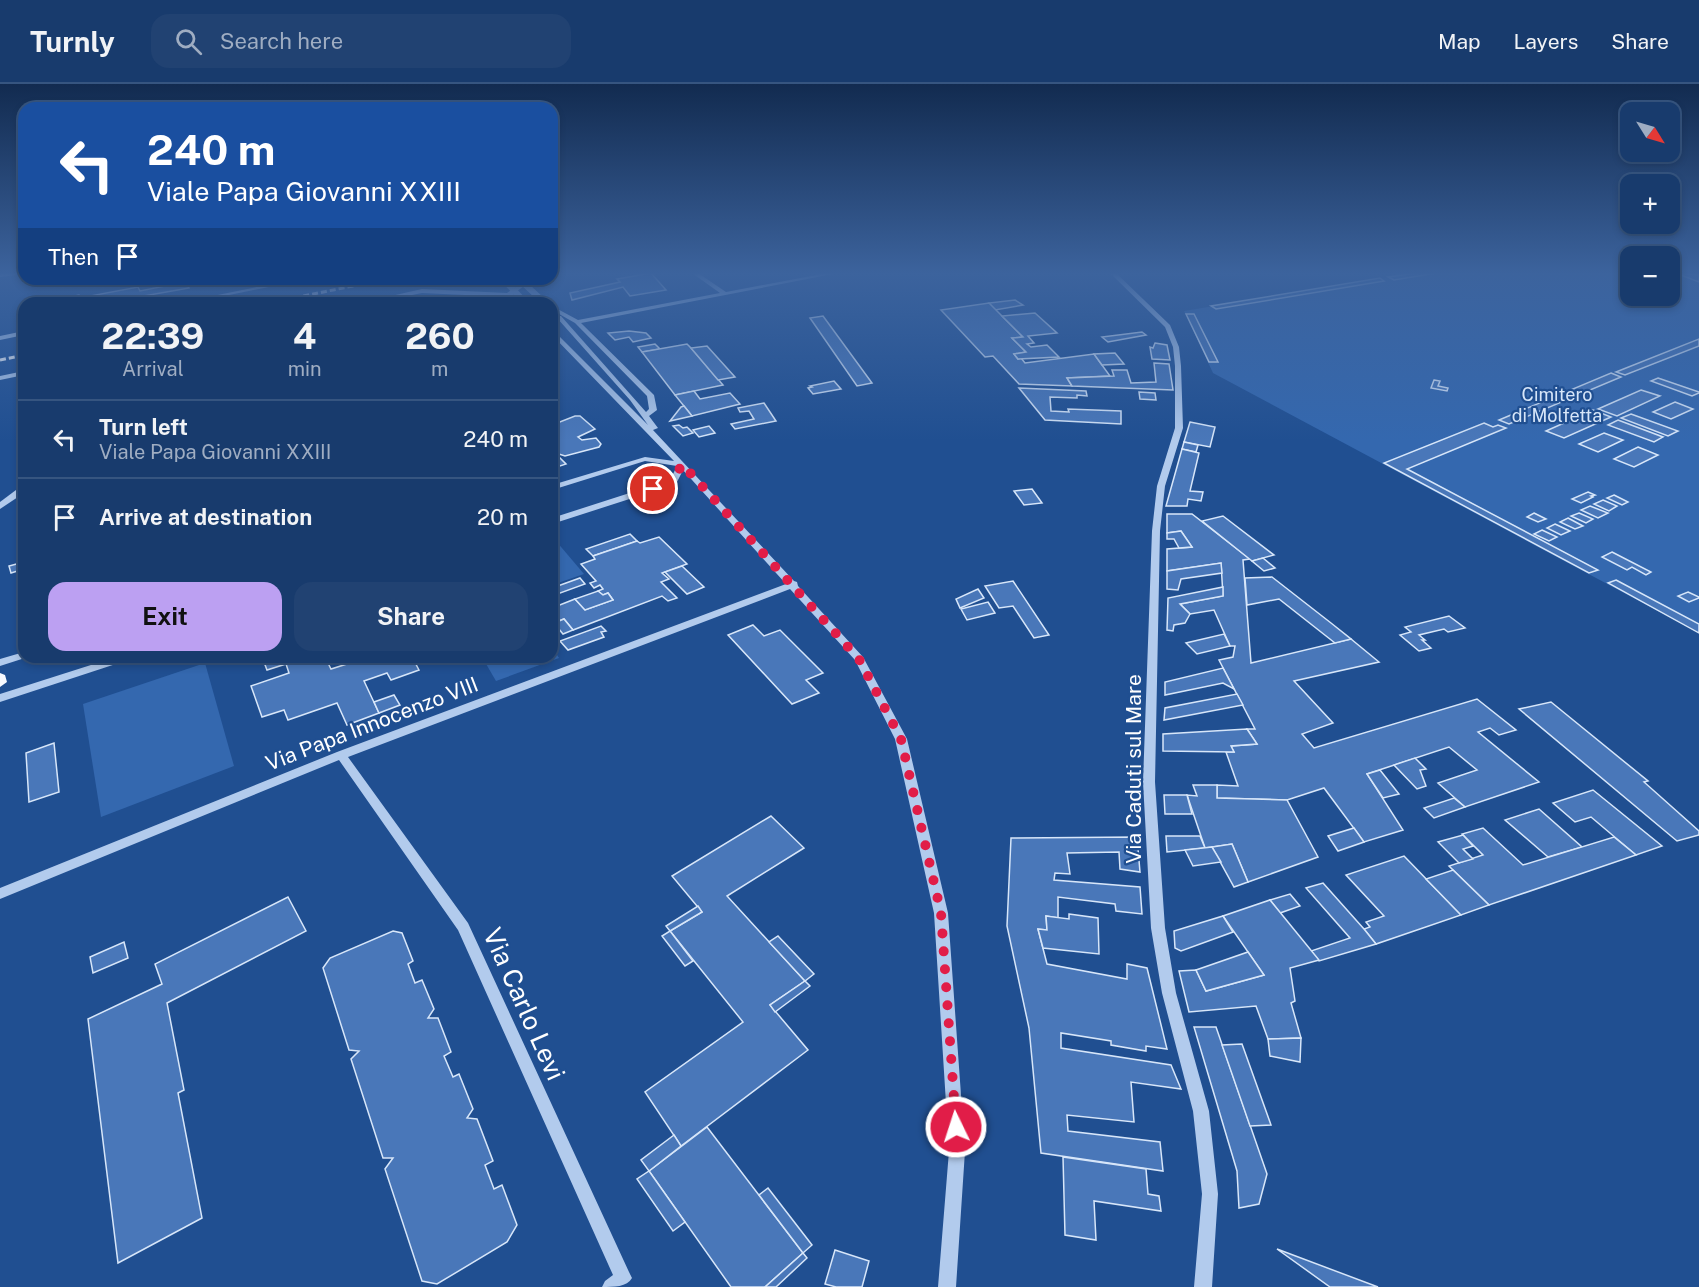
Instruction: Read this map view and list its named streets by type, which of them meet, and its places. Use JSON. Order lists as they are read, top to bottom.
{
  "streets": {
    "street": ["Via Papa Innocenzo VIII", "Via Caduti sul Mare", "Via Carlo Levi"]
  },
  "crossings": [
    ["Via Papa Innocenzo VIII", "Via Carlo Levi"]
  ],
  "parks": ["Cimitero di Molfetta"],
  "north": "bottom right",
  "page": {
    "header": "Turnly",
    "search": "Search here",
    "nav": ["Map", "Layers", "Share"],
    "map_buttons": ["+", "−"],
    "turn": ["240 m", "Viale Papa Giovanni XXIII"],
    "then": "Then",
    "eta": [
      "22:39",
      "Arrival",
      "4",
      "min",
      "260",
      "m"
    ],
    "list": [
      {
        "name": "Turn left",
        "note": "Viale Papa Giovanni XXIII",
        "value": "240 m"
      },
      {
        "name": "Arrive at destination",
        "value": "20 m"
      }
    ],
    "buttons": ["Exit", "Share"]
  }
}
